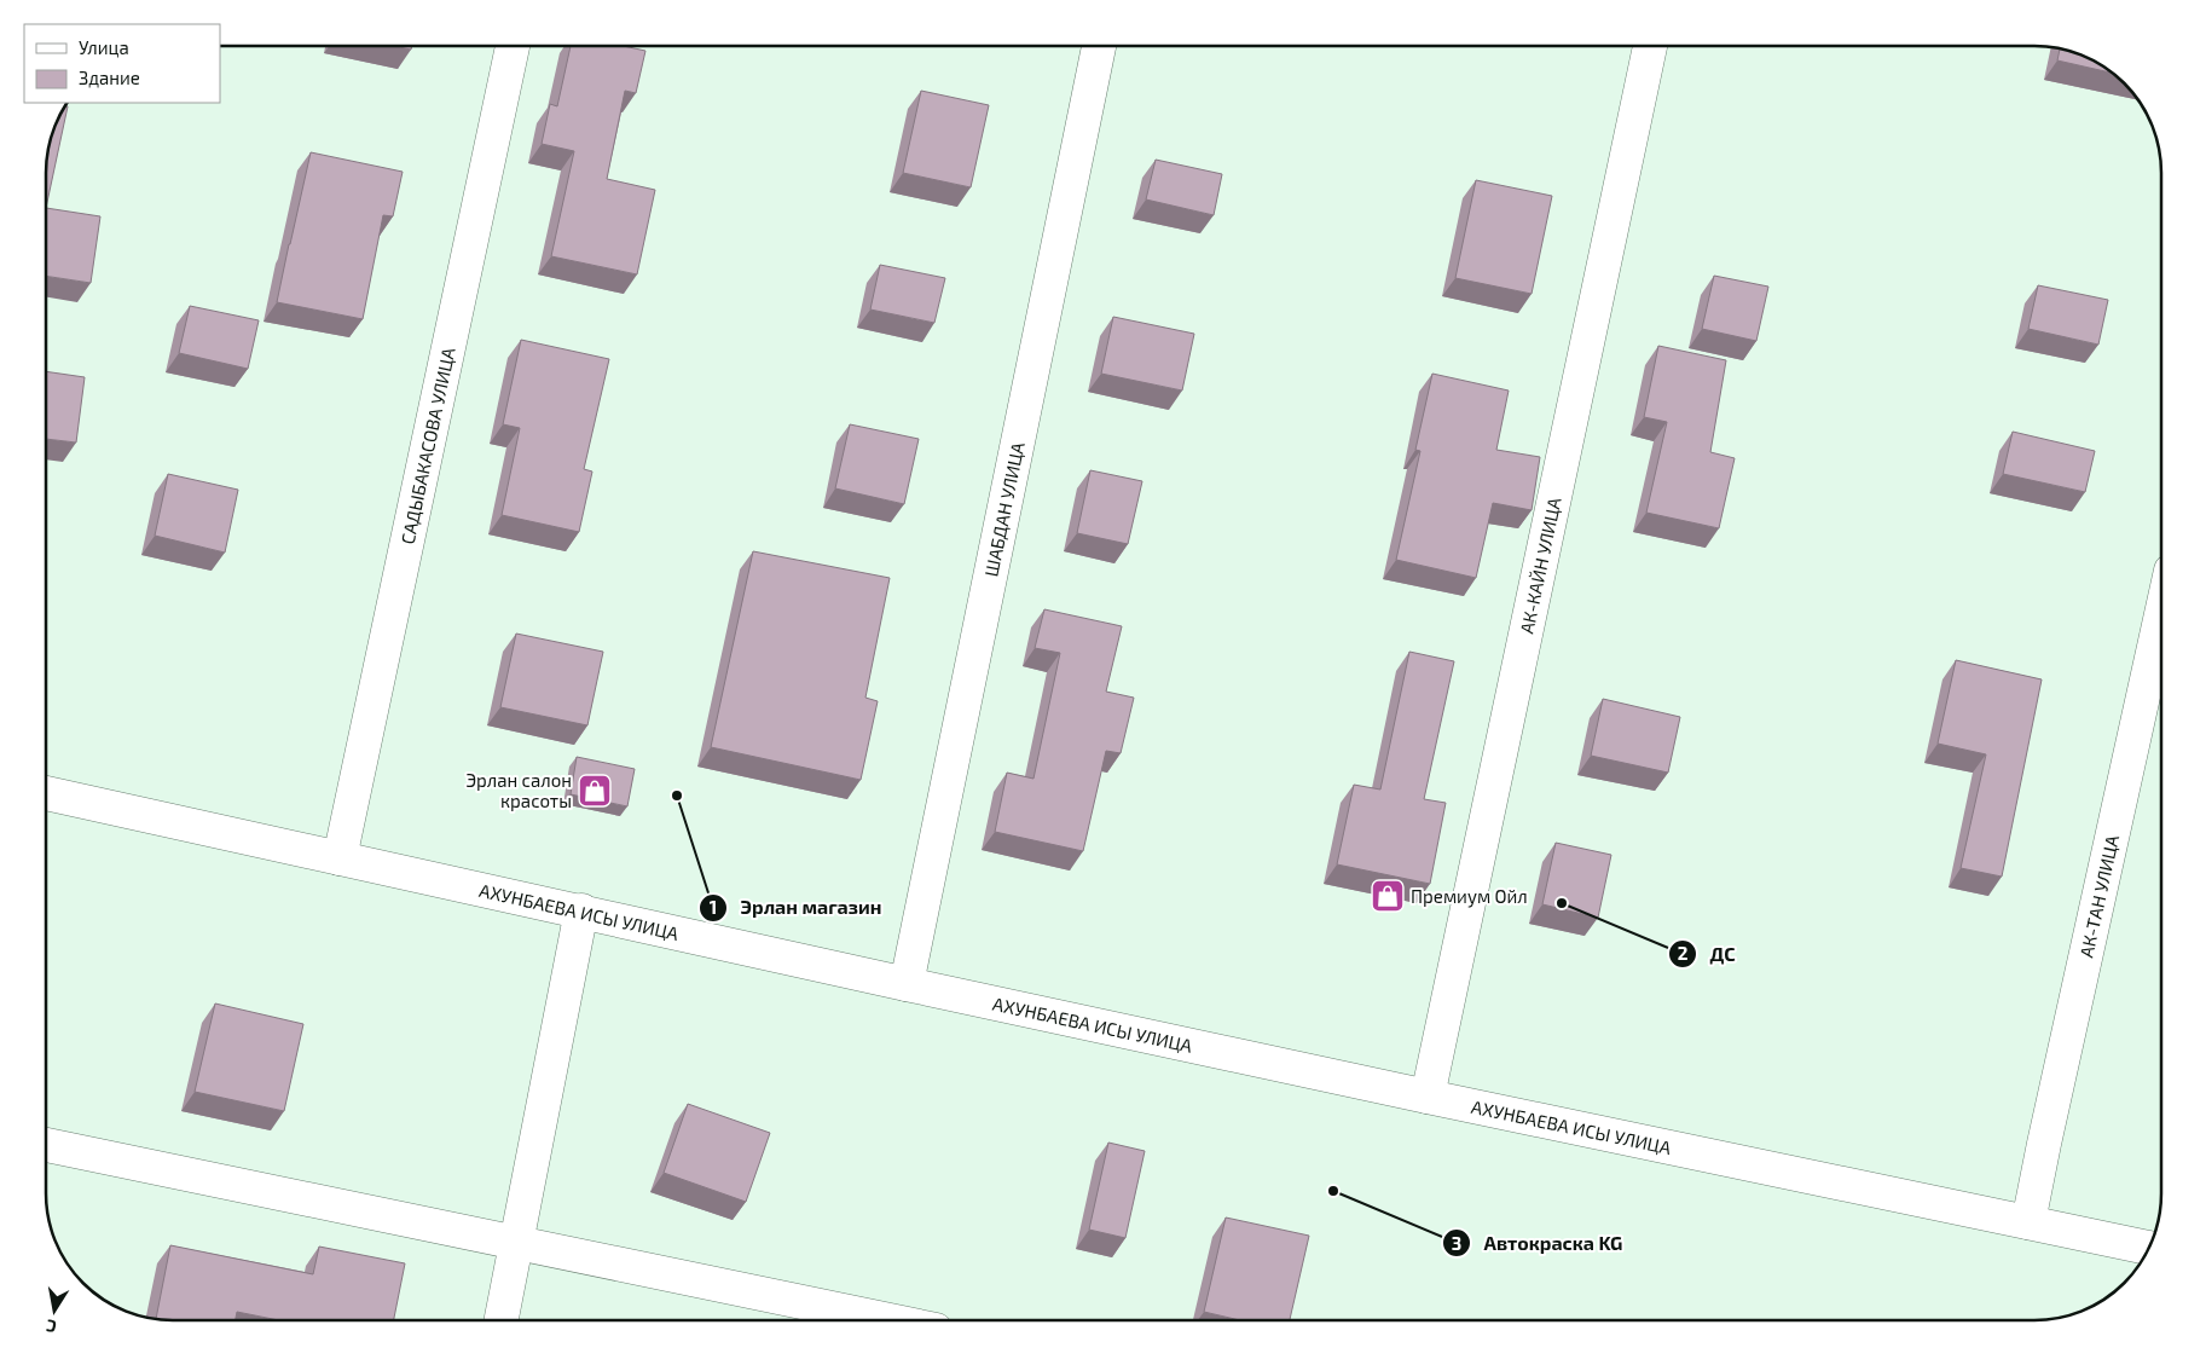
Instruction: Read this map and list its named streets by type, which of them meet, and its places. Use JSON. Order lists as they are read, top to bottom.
{
  "streets": {
    "street": [
      "САДЫБАКАСОВА УЛИЦА",
      "ШАБДАН УЛИЦА",
      "АК-КАЙН УЛИЦА",
      "АК-ТАН УЛИЦА",
      "АХУНБАЕВА ИСЫ УЛИЦА"
    ]
  },
  "crossings": [
    ["САДЫБАКАСОВА УЛИЦА", "АХУНБАЕВА ИСЫ УЛИЦА"],
    ["ШАБДАН УЛИЦА", "АХУНБАЕВА ИСЫ УЛИЦА"],
    ["АК-КАЙН УЛИЦА", "АХУНБАЕВА ИСЫ УЛИЦА"],
    ["АК-ТАН УЛИЦА", "АХУНБАЕВА ИСЫ УЛИЦА"]
  ],
  "places": {
    "shop": ["Эрлан салон красоты", "Премиум Ойл"],
    "other": ["Эрлан магазин", "ДС", "Автокраска KG"]
  },
  "legend": ["Улица", "Здание"],
  "north": "bottom"
}
